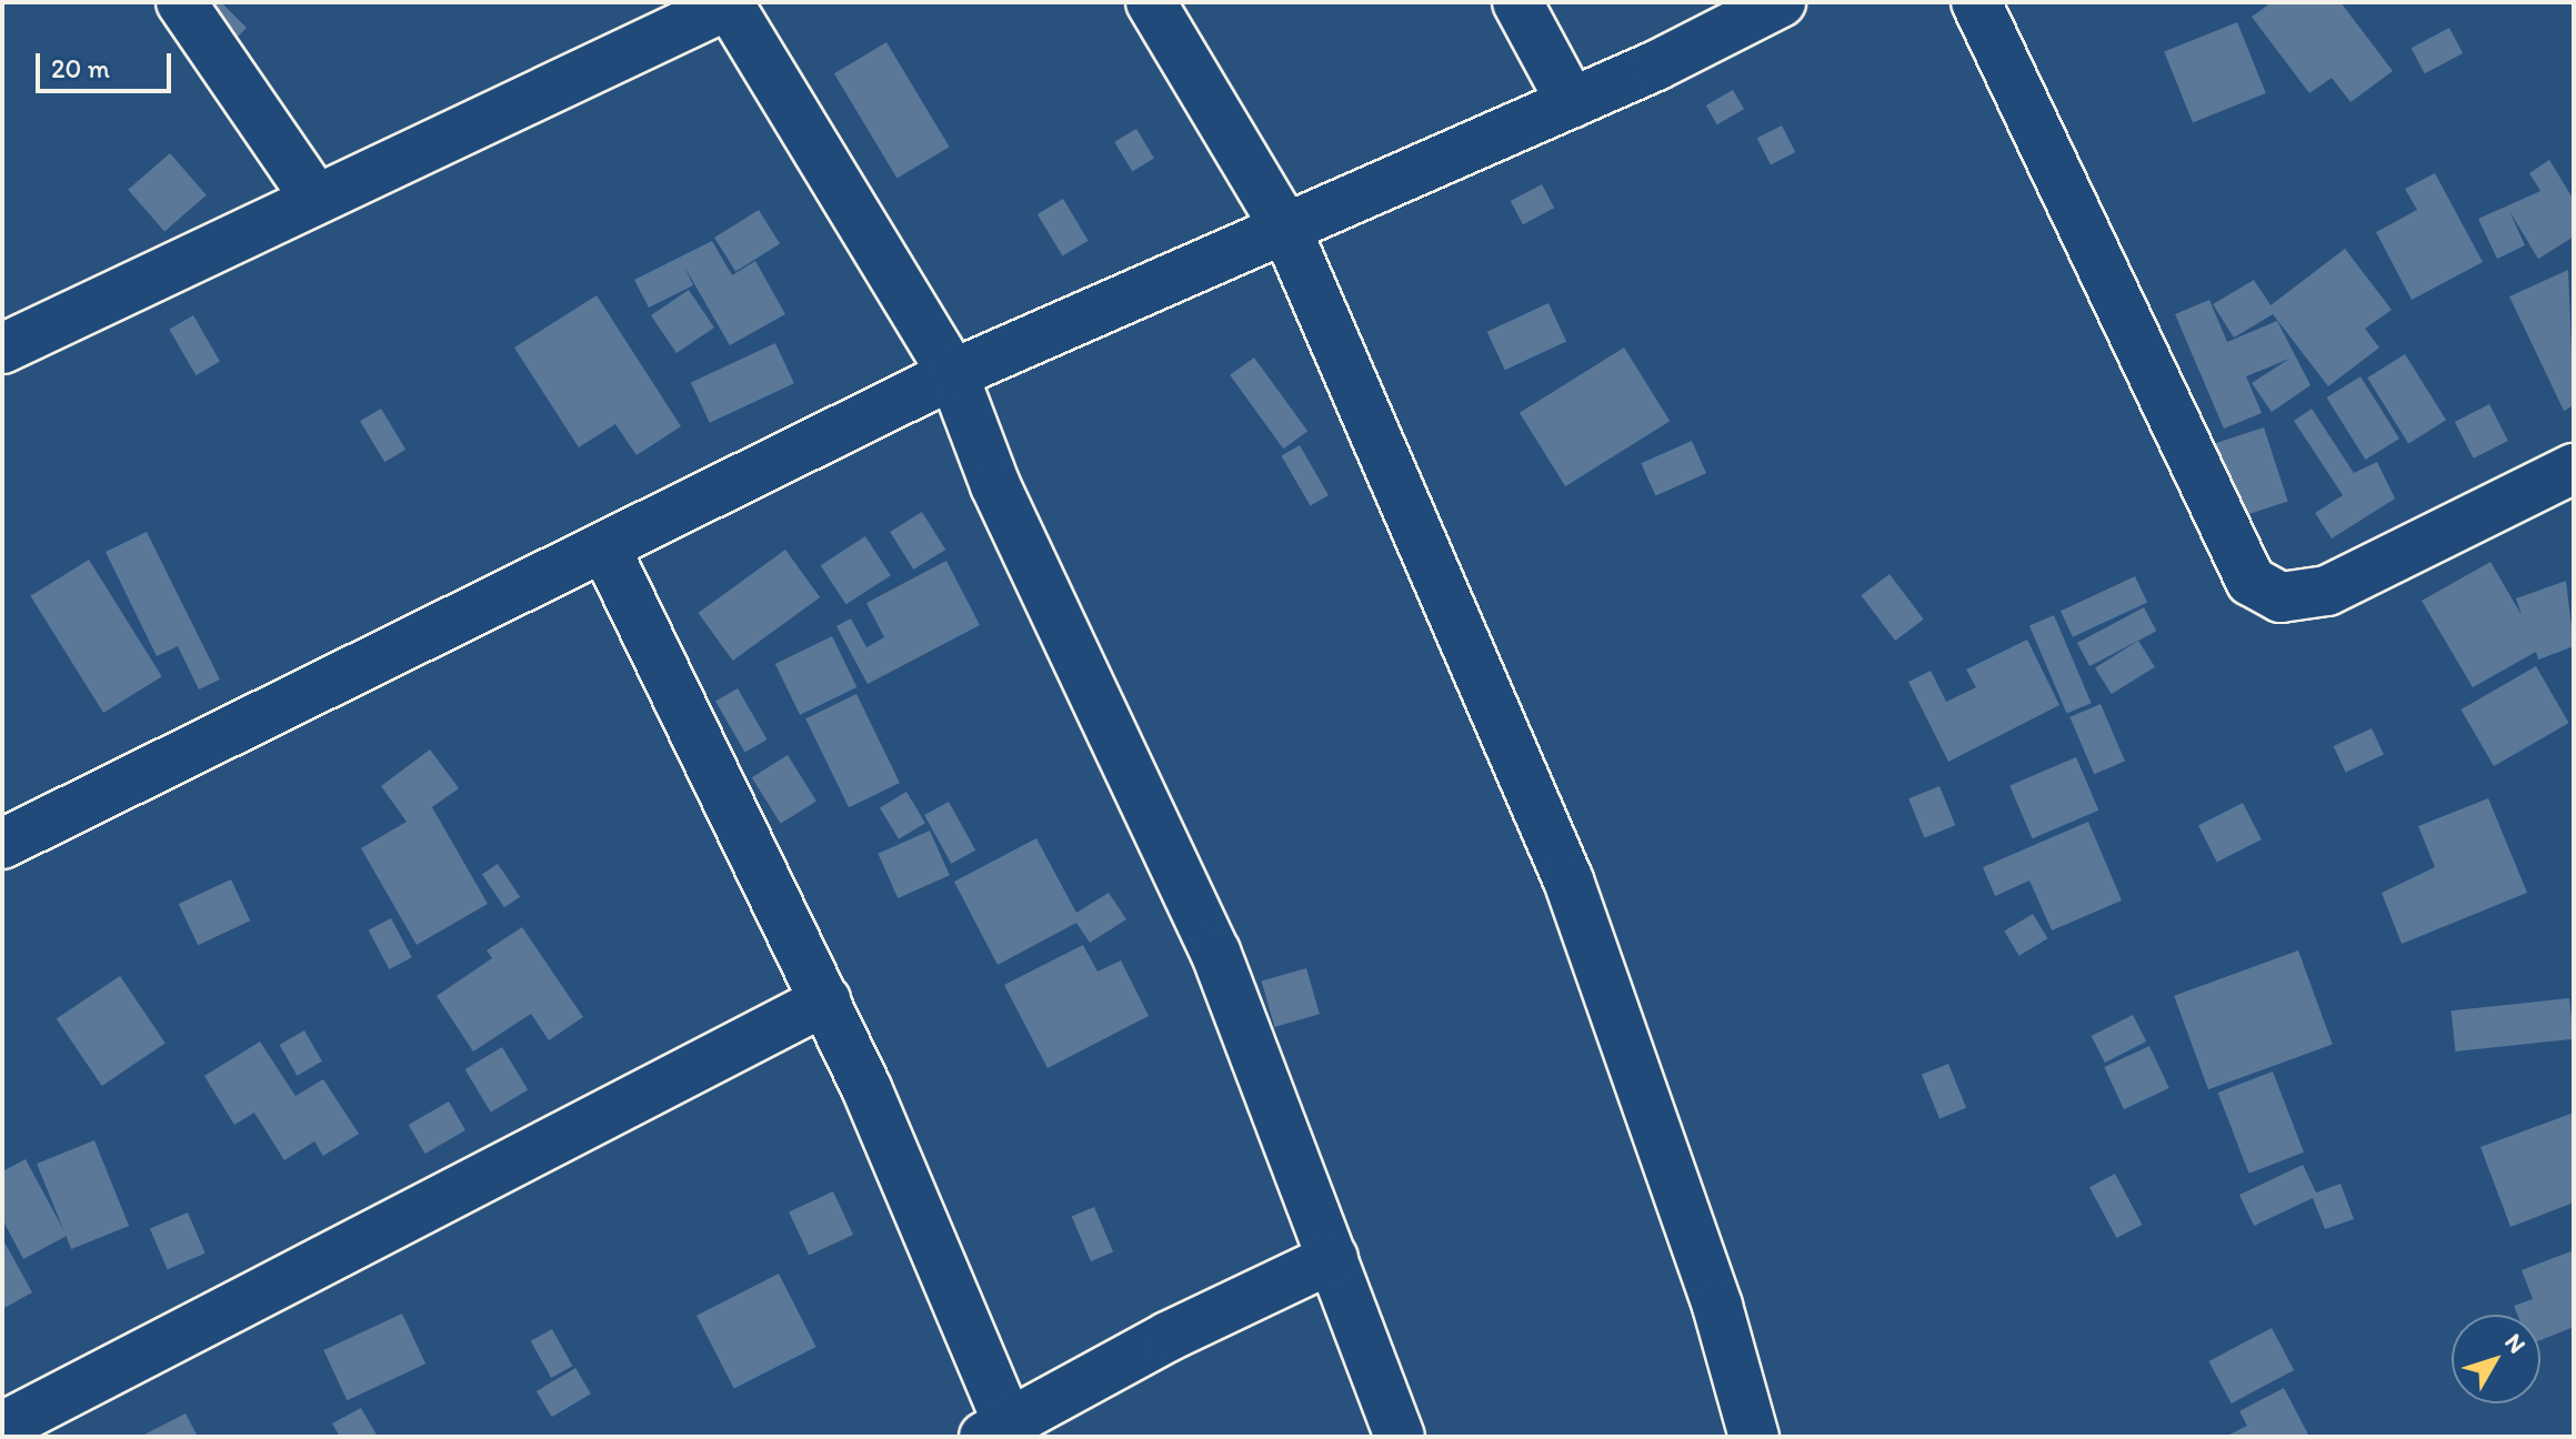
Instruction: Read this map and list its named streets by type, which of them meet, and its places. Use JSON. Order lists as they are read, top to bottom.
{
  "scale_bar": "20 m",
  "north": "top right"
}
